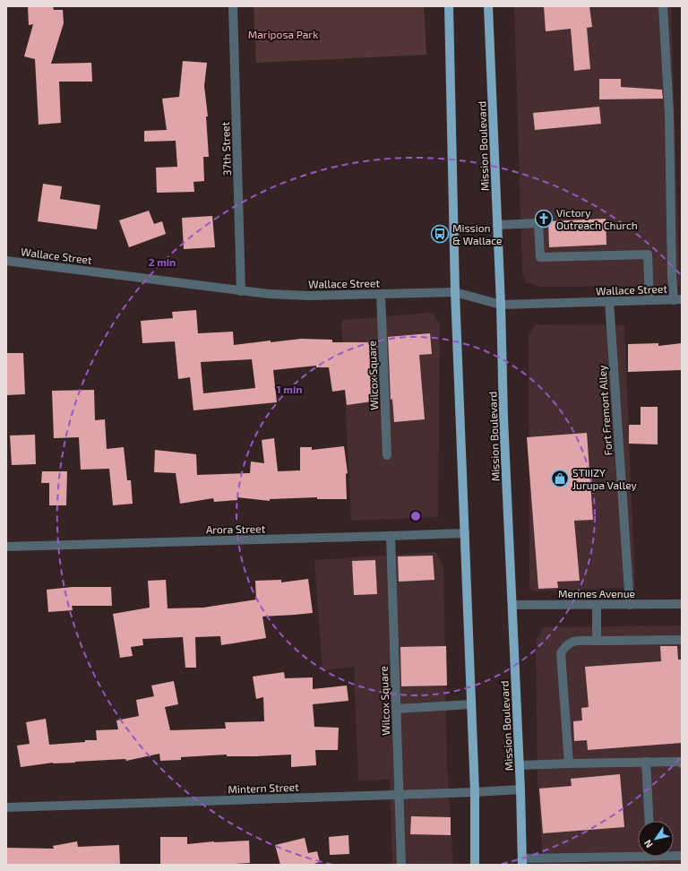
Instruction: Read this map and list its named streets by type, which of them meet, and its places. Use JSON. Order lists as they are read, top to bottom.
{
  "streets": {
    "main road": ["Mission Boulevard"],
    "street": [
      "37th Street",
      "Wallace Street",
      "Wilcox Square",
      "Fort Fremont Alley",
      "Arora Street",
      "Mennes Avenue",
      "Mintern Street"
    ]
  },
  "crossings": [
    ["Mission Boulevard", "Wallace Street"],
    ["Mission Boulevard", "Mennes Avenue"],
    ["Mission Boulevard", "Mintern Street"],
    ["37th Street", "Wallace Street"],
    ["Wallace Street", "Wilcox Square"],
    ["Wallace Street", "Fort Fremont Alley"],
    ["Wilcox Square", "Arora Street"],
    ["Wilcox Square", "Mintern Street"],
    ["Fort Fremont Alley", "Mennes Avenue"]
  ],
  "parks": ["Mariposa Park"],
  "places": {
    "church": ["Victory Outreach Church"],
    "bus stop": ["Mission & Wallace"],
    "shop": ["STIIIZY Jurupa Valley"]
  },
  "north": "bottom left",
  "rings": ["2 min", "1 min"]
}
